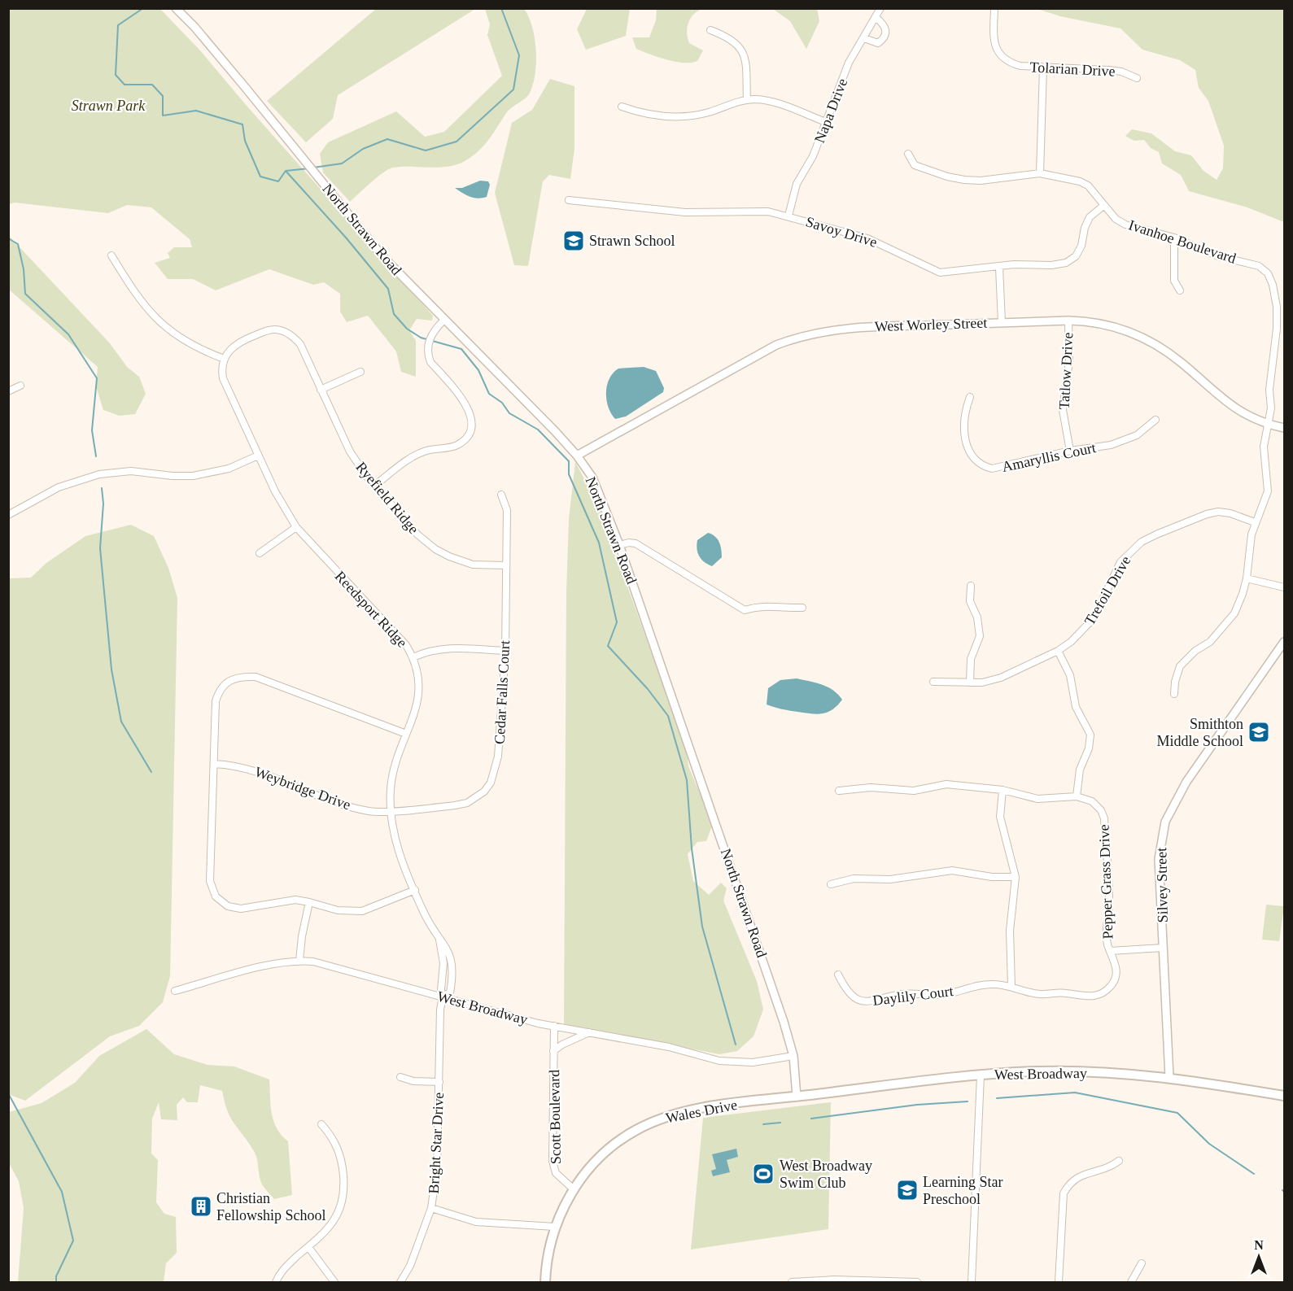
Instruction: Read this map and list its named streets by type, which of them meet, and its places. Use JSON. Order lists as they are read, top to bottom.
{
  "streets": {
    "main road": ["West Broadway", "Wales Drive"],
    "street": [
      "Tolarian Drive",
      "Napa Drive",
      "North Strawn Road",
      "Savoy Drive",
      "Ivanhoe Boulevard",
      "West Worley Street",
      "Tatlow Drive",
      "Amaryllis Court",
      "Ryefield Ridge",
      "Trefoil Drive",
      "Reedsport Ridge",
      "Cedar Falls Court",
      "Weybridge Drive",
      "Pepper Grass Drive",
      "Silvey Street",
      "Daylily Court",
      "Scott Boulevard",
      "Bright Star Drive"
    ]
  },
  "crossings": [
    ["Napa Drive", "Savoy Drive"],
    ["North Strawn Road", "West Worley Street"],
    ["North Strawn Road", "West Broadway"],
    ["North Strawn Road", "Wales Drive"],
    ["Savoy Drive", "Ivanhoe Boulevard"],
    ["Ivanhoe Boulevard", "West Worley Street"],
    ["West Worley Street", "Tatlow Drive"],
    ["Tatlow Drive", "Amaryllis Court"],
    ["Ryefield Ridge", "Reedsport Ridge"],
    ["Ryefield Ridge", "Cedar Falls Court"],
    ["Reedsport Ridge", "Cedar Falls Court"],
    ["Reedsport Ridge", "Weybridge Drive"],
    ["Reedsport Ridge", "West Broadway"],
    ["Reedsport Ridge", "Bright Star Drive"],
    ["Cedar Falls Court", "Weybridge Drive"],
    ["Pepper Grass Drive", "Daylily Court"],
    ["Silvey Street", "West Broadway"],
    ["West Broadway", "Wales Drive"],
    ["West Broadway", "Scott Boulevard"],
    ["West Broadway", "Bright Star Drive"],
    ["Wales Drive", "Scott Boulevard"]
  ],
  "parks": ["Strawn Park"],
  "places": {
    "school or university": ["Strawn School", "Smithton Middle School", "Learning Star Preschool"],
    "sports": ["West Broadway Swim Club"],
    "building": ["Christian Fellowship School"]
  },
  "north": "top"
}
